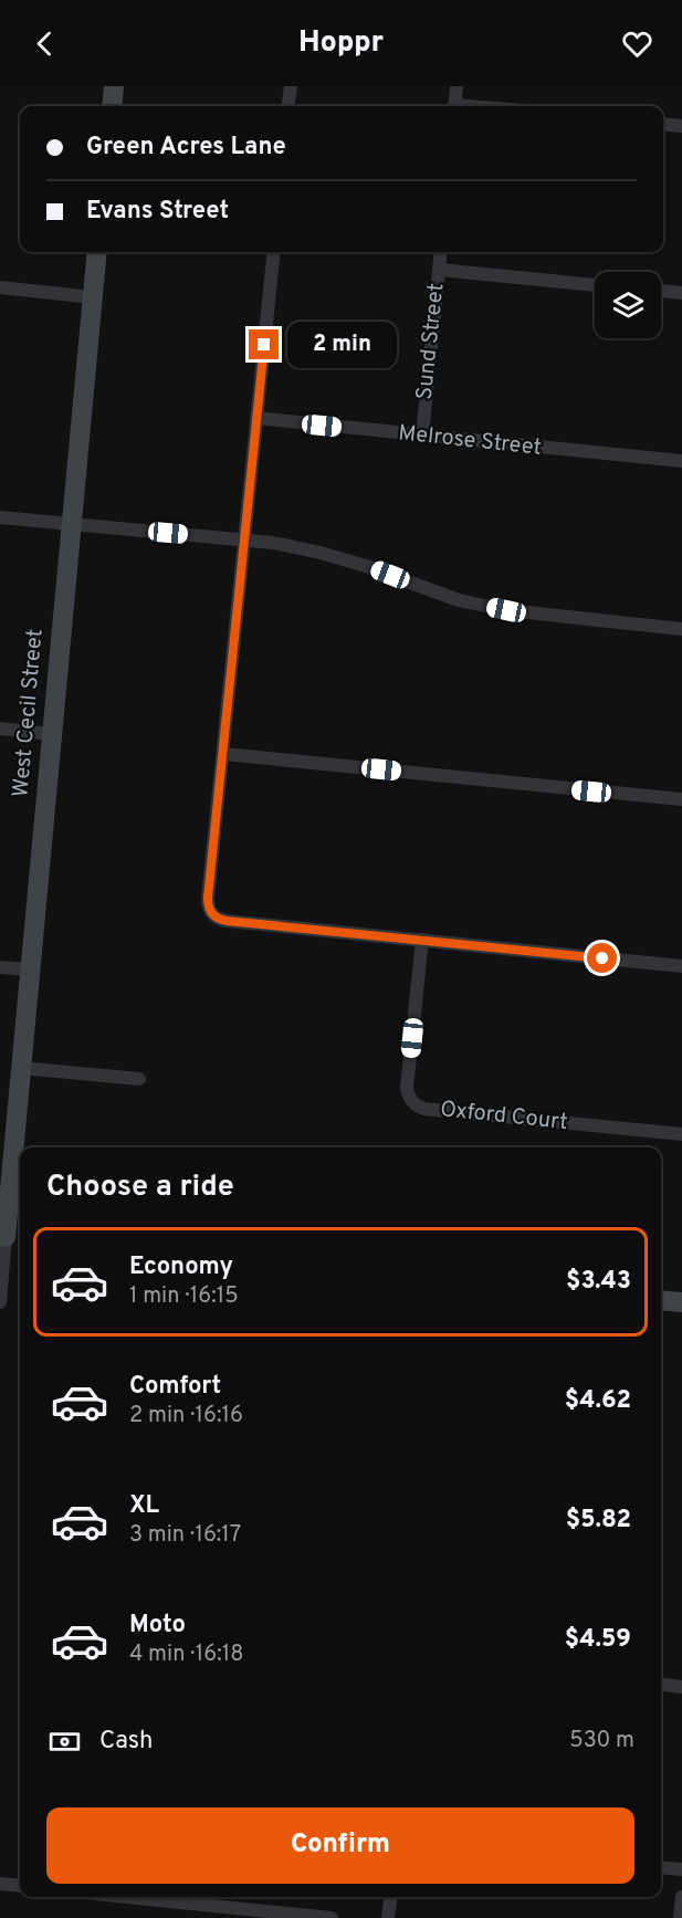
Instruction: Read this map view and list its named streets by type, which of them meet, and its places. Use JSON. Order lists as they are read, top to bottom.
{
  "streets": {
    "main road": ["West Cecil Street"],
    "street": ["Sund Street", "Melrose Street", "Oxford Court"]
  },
  "crossings": [
    ["Sund Street", "Melrose Street"]
  ],
  "page": {
    "header": "Hoppr",
    "banner": ["Green Acres Lane", "Evans Street"],
    "bubble": "2 min",
    "heading": "Choose a ride",
    "list": [
      {
        "name": "Economy",
        "note": "1 min · 16:15",
        "value": "$3.43"
      },
      {
        "name": "Comfort",
        "note": "2 min · 16:16",
        "value": "$4.62"
      },
      {
        "name": "XL",
        "note": "3 min · 16:17",
        "value": "$5.82"
      },
      {
        "name": "Moto",
        "note": "4 min · 16:18",
        "value": "$4.59"
      }
    ],
    "pay": ["Cash", "530 m"],
    "buttons": "Confirm"
  }
}
